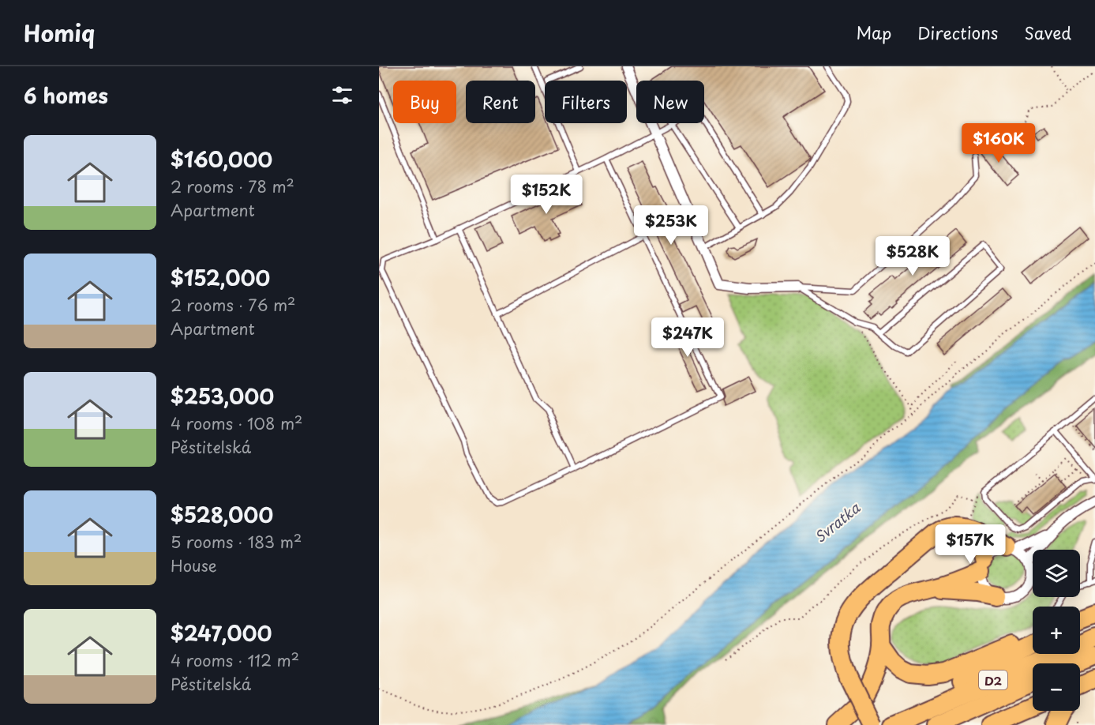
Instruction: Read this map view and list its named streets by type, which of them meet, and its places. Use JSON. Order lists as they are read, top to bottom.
{
  "streets": {
    "highway": ["D2"]
  },
  "water": ["Svratka"],
  "page": {
    "header": "Homiq",
    "nav": ["Map", "Directions", "Saved"],
    "heading": "6 homes",
    "chip": [
      "Buy",
      "Rent",
      "Filters",
      "New"
    ],
    "list": [
      {
        "name": "$160,000",
        "note": "2 rooms · 78 m² · Apartment"
      },
      {
        "name": "$152,000",
        "note": "2 rooms · 76 m² · Apartment"
      },
      {
        "name": "$253,000",
        "note": "4 rooms · 108 m² · Pěstitelská"
      },
      {
        "name": "$528,000",
        "note": "5 rooms · 183 m² · House"
      },
      {
        "name": "$247,000",
        "note": "4 rooms · 112 m² · Pěstitelská"
      }
    ],
    "price": [
      "$160K",
      "$152K",
      "$253K",
      "$528K",
      "$247K",
      "$157K"
    ],
    "map_buttons": ["+", "−"]
  }
}
